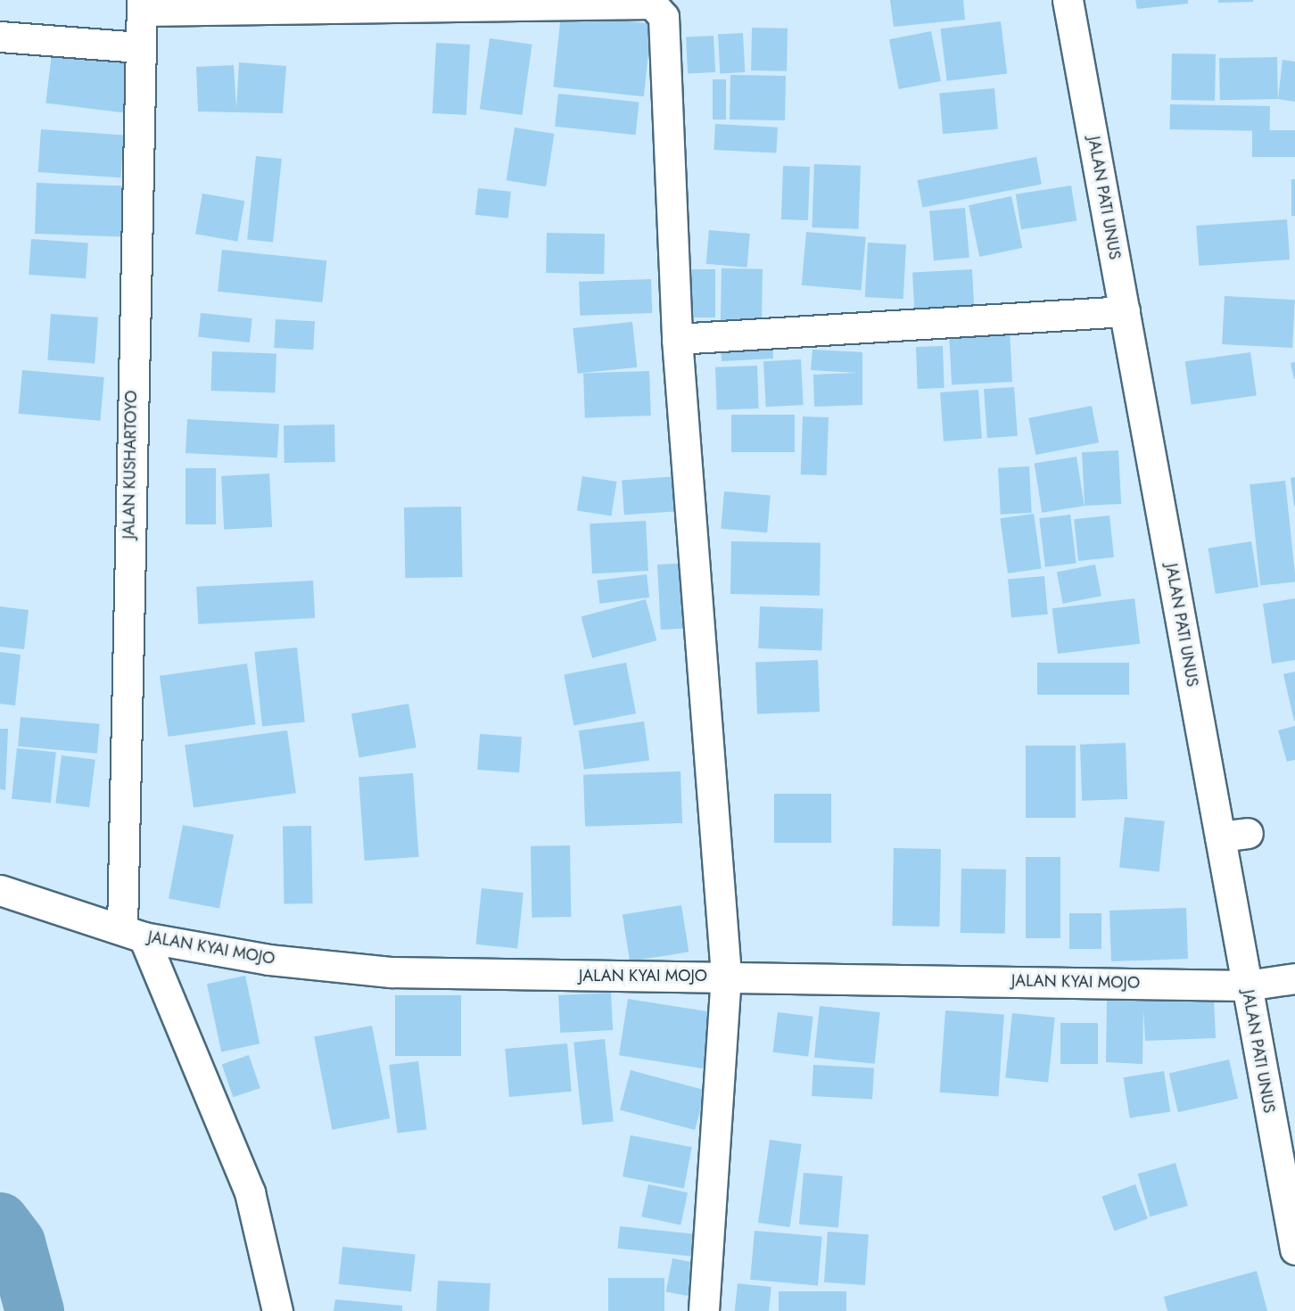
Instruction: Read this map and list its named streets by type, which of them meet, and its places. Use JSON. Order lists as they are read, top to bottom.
{
  "streets": {
    "street": ["JALAN PATI UNUS", "JALAN KUSHARTOYO", "JALAN KYAI MOJO"]
  },
  "crossings": [
    ["JALAN PATI UNUS", "JALAN KYAI MOJO"],
    ["JALAN KUSHARTOYO", "JALAN KYAI MOJO"]
  ]
}
